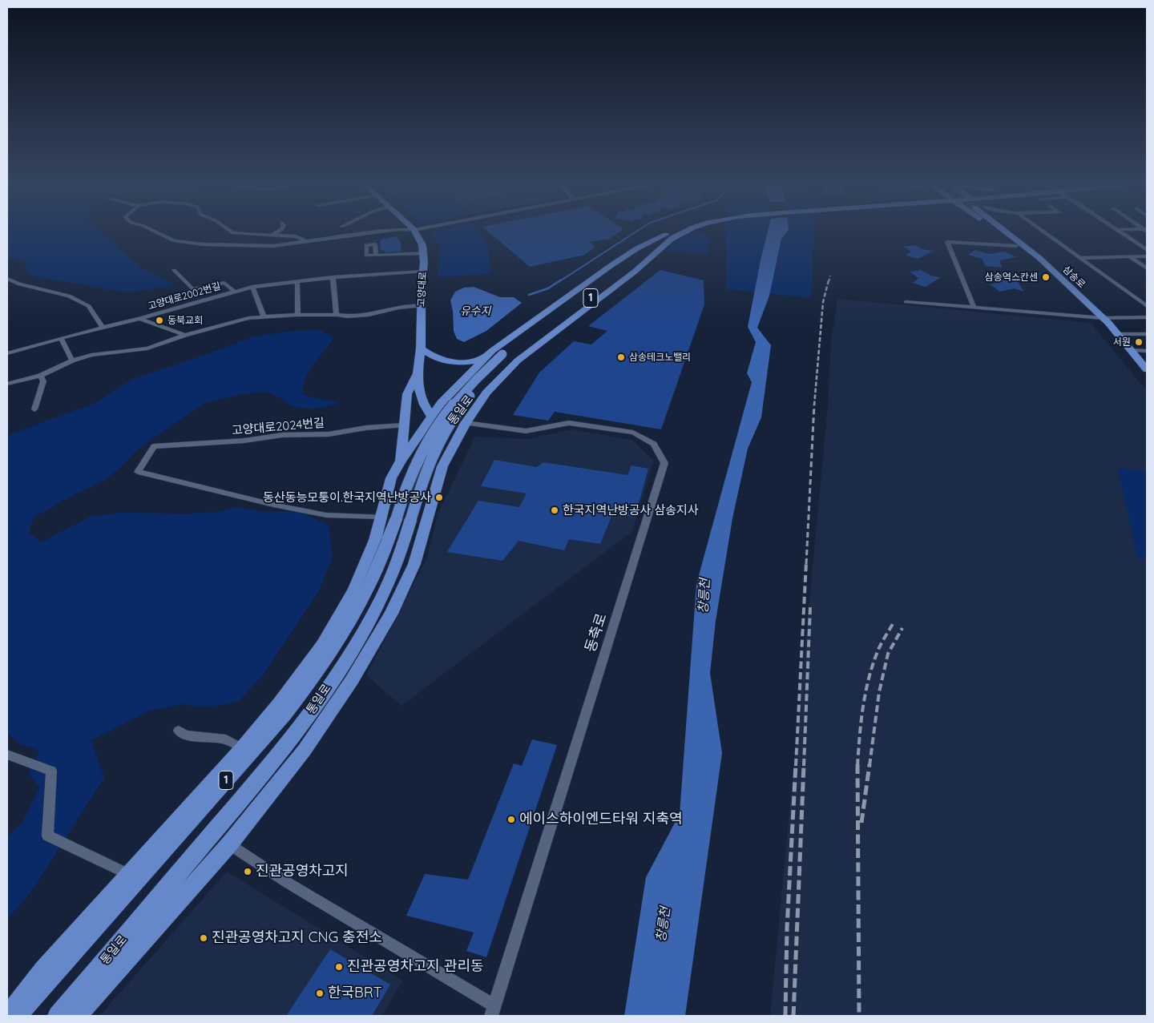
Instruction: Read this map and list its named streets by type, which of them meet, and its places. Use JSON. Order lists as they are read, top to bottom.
{
  "streets": {
    "main road": [
      "삼송로",
      "고양대로",
      "1",
      "통일로"
    ],
    "street": ["고양대로2002번길", "고양대로2024번길", "동축로"]
  },
  "crossings": [
    ["고양대로", "고양대로2002번길"]
  ],
  "water": ["유수지", "창릉천"],
  "places": [
    "삼송역스칸센",
    "동북교회",
    "서원",
    "삼송테크노밸리",
    "동산동능모퉁이.한국지역난방공사",
    "한국지역난방공사 삼송지사",
    "에이스하이엔드타워 지축역",
    "진관공영차고지",
    "진관공영차고지 CNG 충전소",
    "진관공영차고지 관리동",
    "한국BRT"
  ]
}
